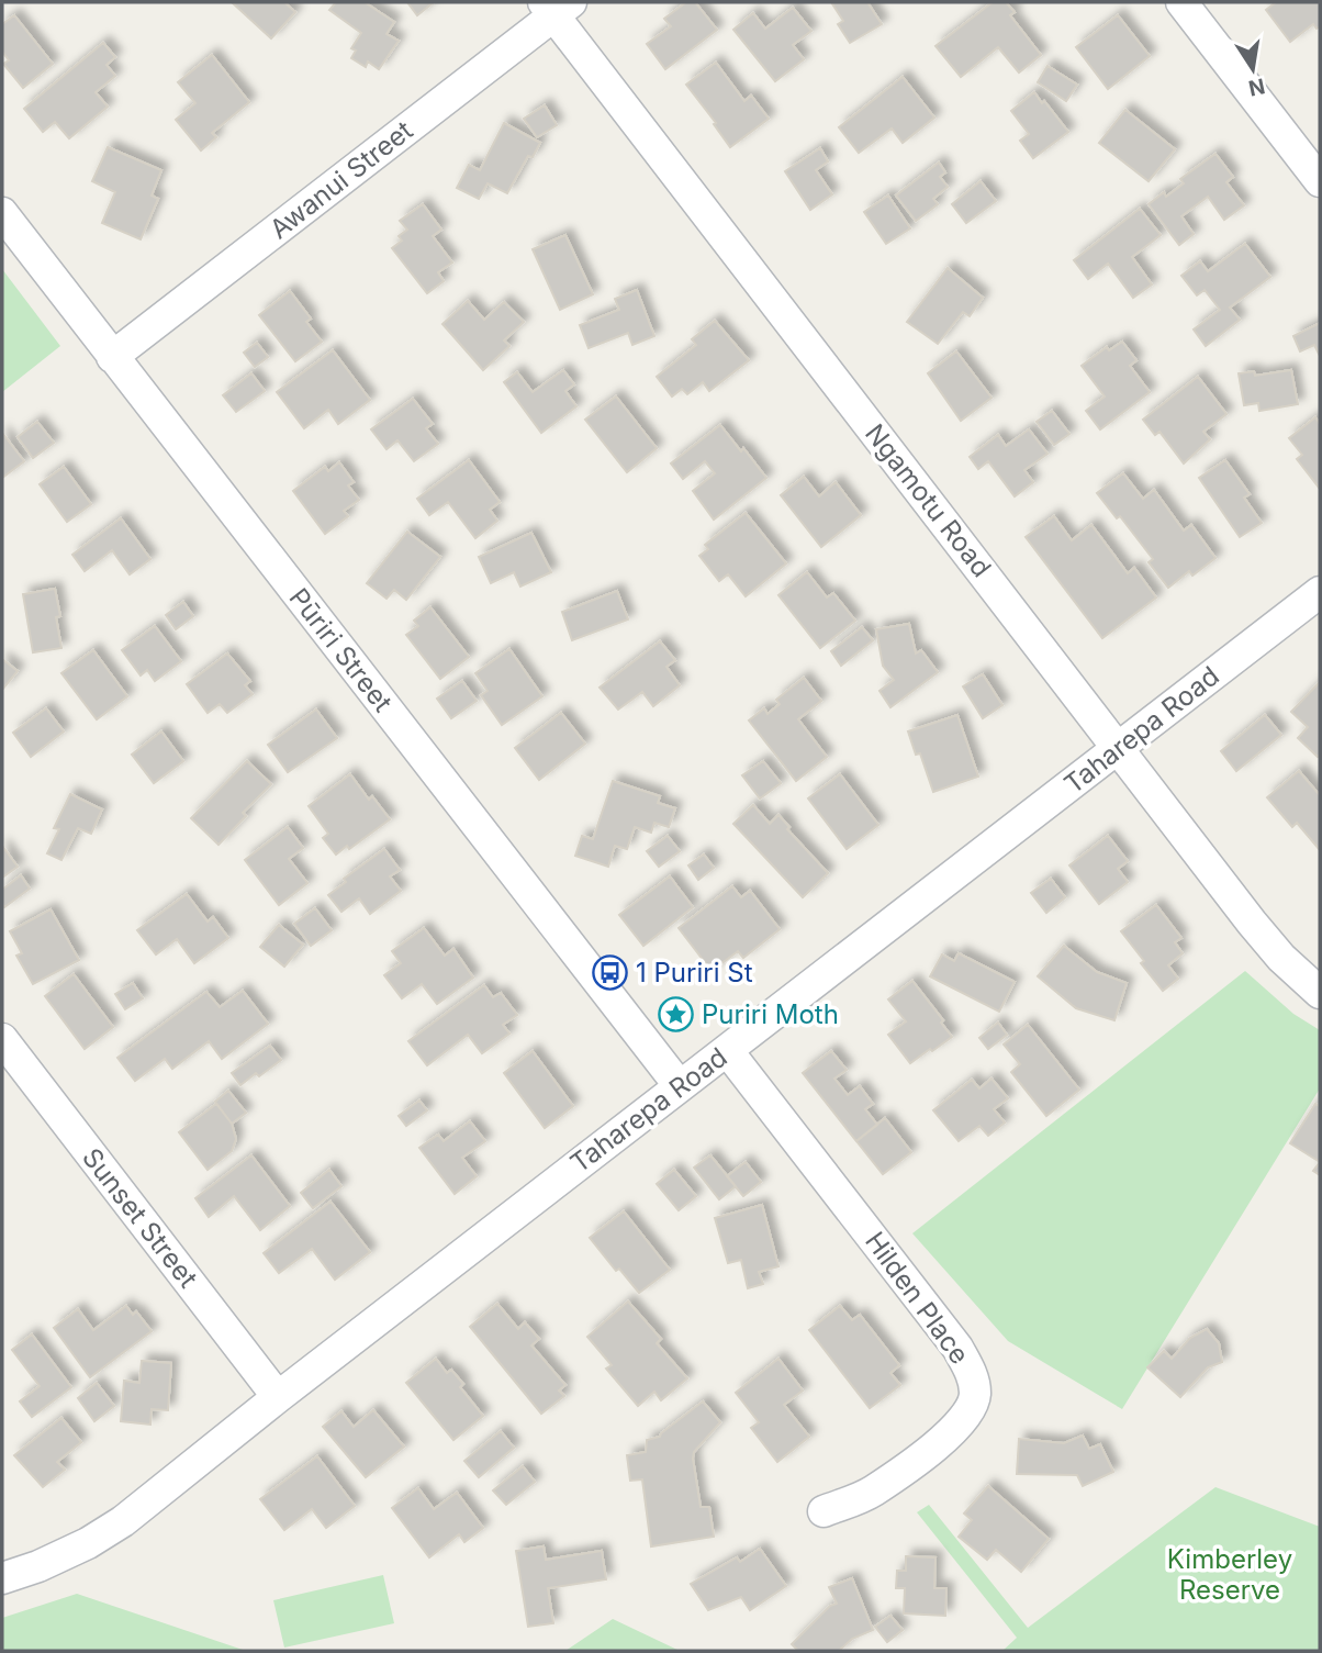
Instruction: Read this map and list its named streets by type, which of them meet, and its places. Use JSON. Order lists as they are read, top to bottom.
{
  "streets": {
    "street": [
      "Awanui Street",
      "Ngamotu Road",
      "Pūriri Street",
      "Taharepa Road",
      "Sunset Street",
      "Hilden Place"
    ]
  },
  "crossings": [
    ["Awanui Street", "Ngamotu Road"],
    ["Awanui Street", "Pūriri Street"],
    ["Ngamotu Road", "Taharepa Road"],
    ["Pūriri Street", "Taharepa Road"],
    ["Taharepa Road", "Sunset Street"],
    ["Taharepa Road", "Hilden Place"]
  ],
  "parks": ["Kimberley Reserve"],
  "places": {
    "bus stop": ["1 Puriri St"],
    "place": ["Puriri Moth"]
  },
  "north": "bottom"
}
